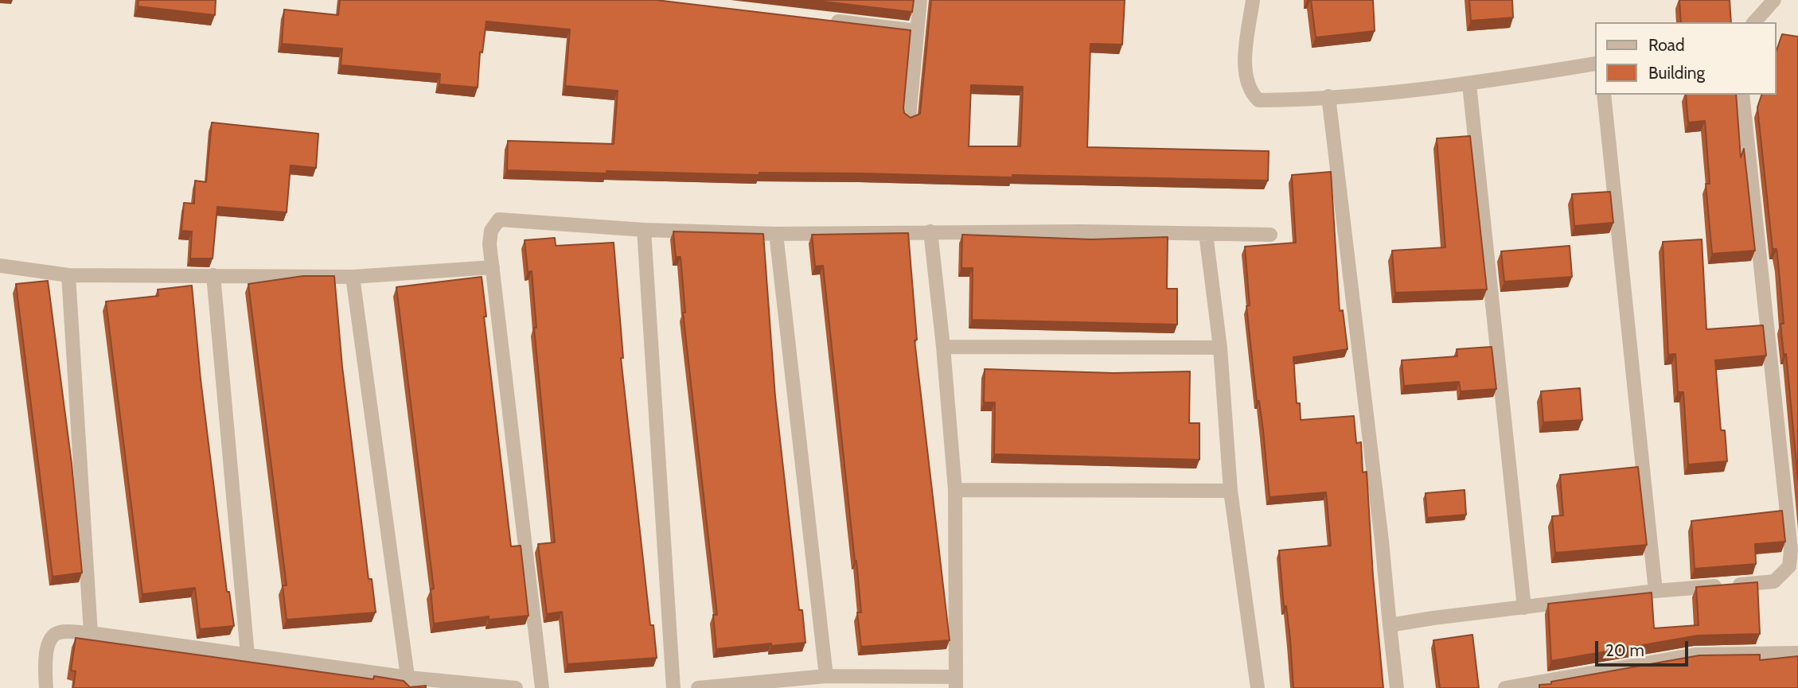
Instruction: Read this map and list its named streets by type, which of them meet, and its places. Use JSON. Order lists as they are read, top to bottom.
{
  "legend": ["Road", "Building"],
  "scale_bar": "20 m"
}
